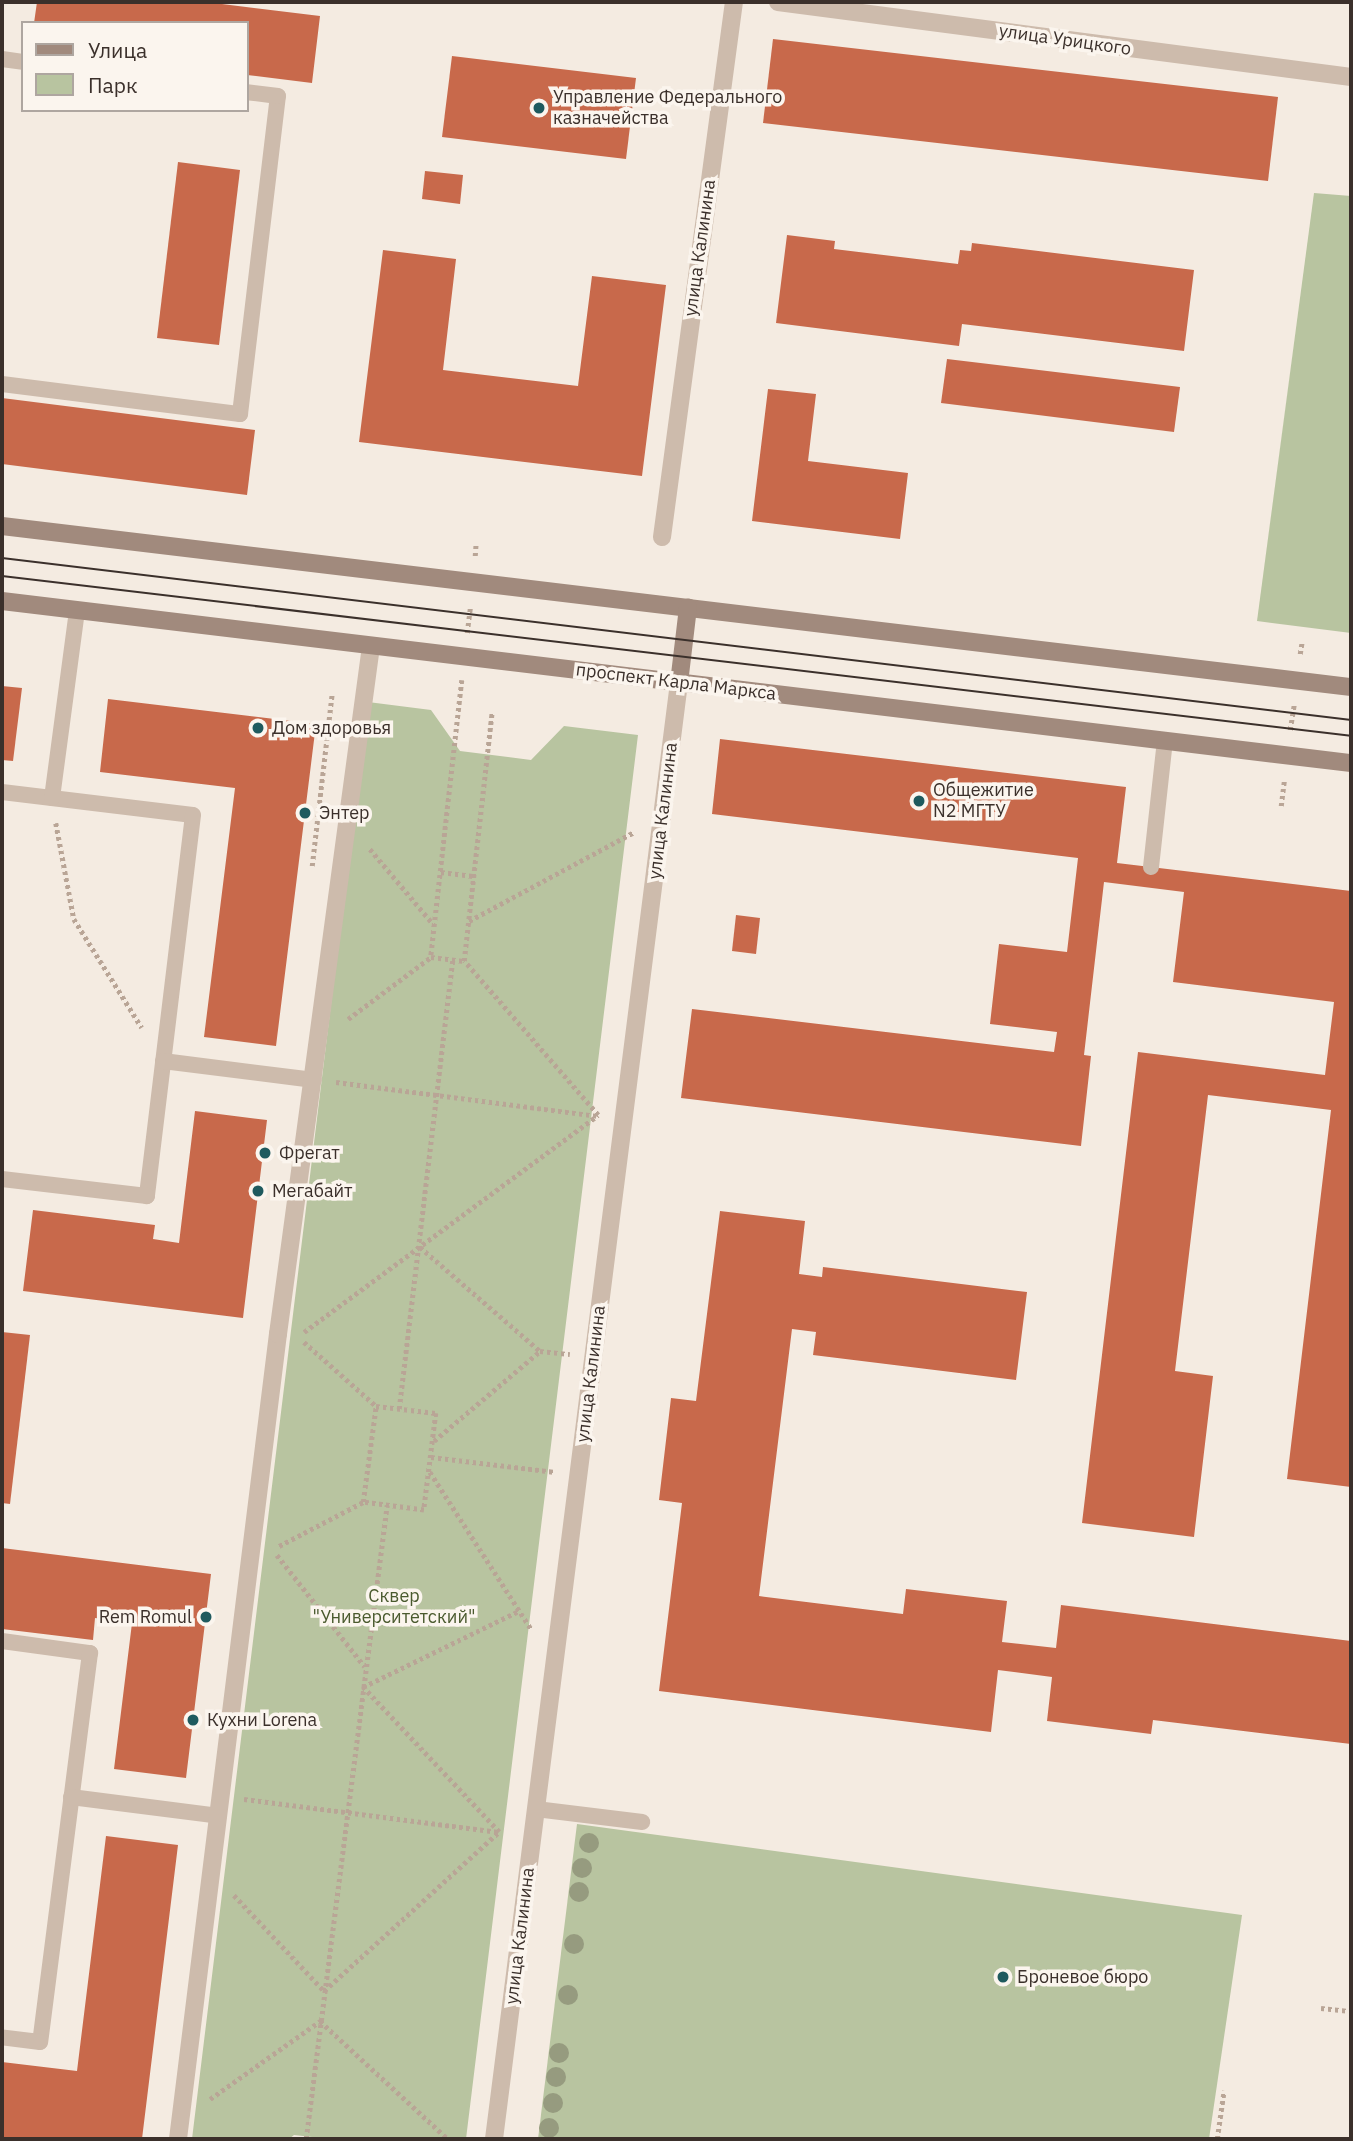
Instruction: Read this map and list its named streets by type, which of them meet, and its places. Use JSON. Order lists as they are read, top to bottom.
{
  "streets": {
    "main road": ["улица Калинина", "проспект Карла Маркса"],
    "street": ["улица Урицкого"]
  },
  "crossings": [
    ["улица Калинина", "проспект Карла Маркса"]
  ],
  "parks": ["Сквер \"Университетский\""],
  "places": [
    "Управление Федерального казначейства",
    "Дом здоровья",
    "Общежитие N2 МГТУ",
    "Энтер",
    "Фрегат",
    "Мегабайт",
    "Rem Romul",
    "Кухни Lorena",
    "Броневое бюро"
  ],
  "legend": ["Улица", "Парк"]
}
